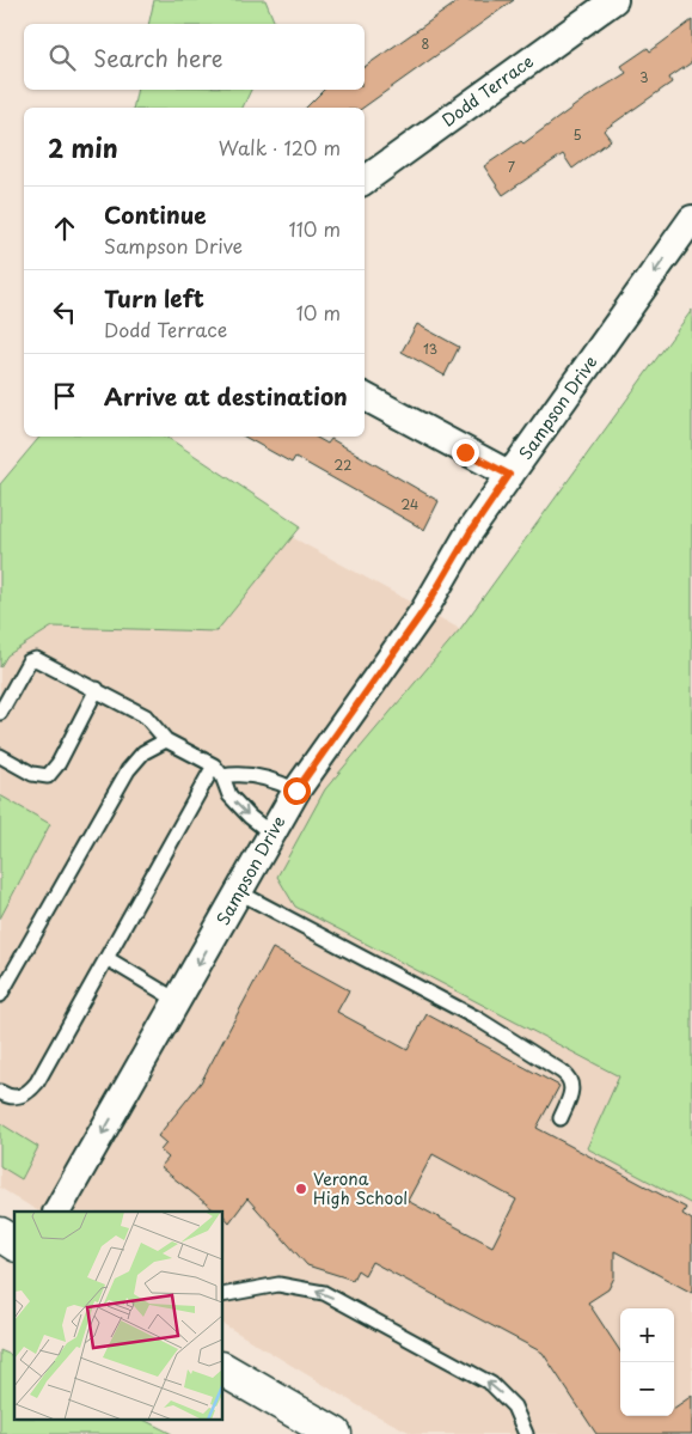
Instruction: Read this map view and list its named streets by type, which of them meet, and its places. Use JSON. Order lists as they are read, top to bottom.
{
  "streets": {
    "street": ["Dodd Terrace", "Sampson Drive"]
  },
  "one_way": ["Sampson Drive"],
  "places": ["Verona High School"],
  "house_numbers": [
    "8",
    "3",
    "5",
    "7",
    "13",
    "22",
    "24"
  ],
  "page": {
    "search": "Search here",
    "heading": ["2 min", "Walk · 120 m"],
    "list": [
      ["Continue", "Sampson Drive", "110 m"],
      ["Turn left", "Dodd Terrace", "10 m"],
      "Arrive at destination"
    ],
    "map_buttons": ["+", "−"]
  }
}
